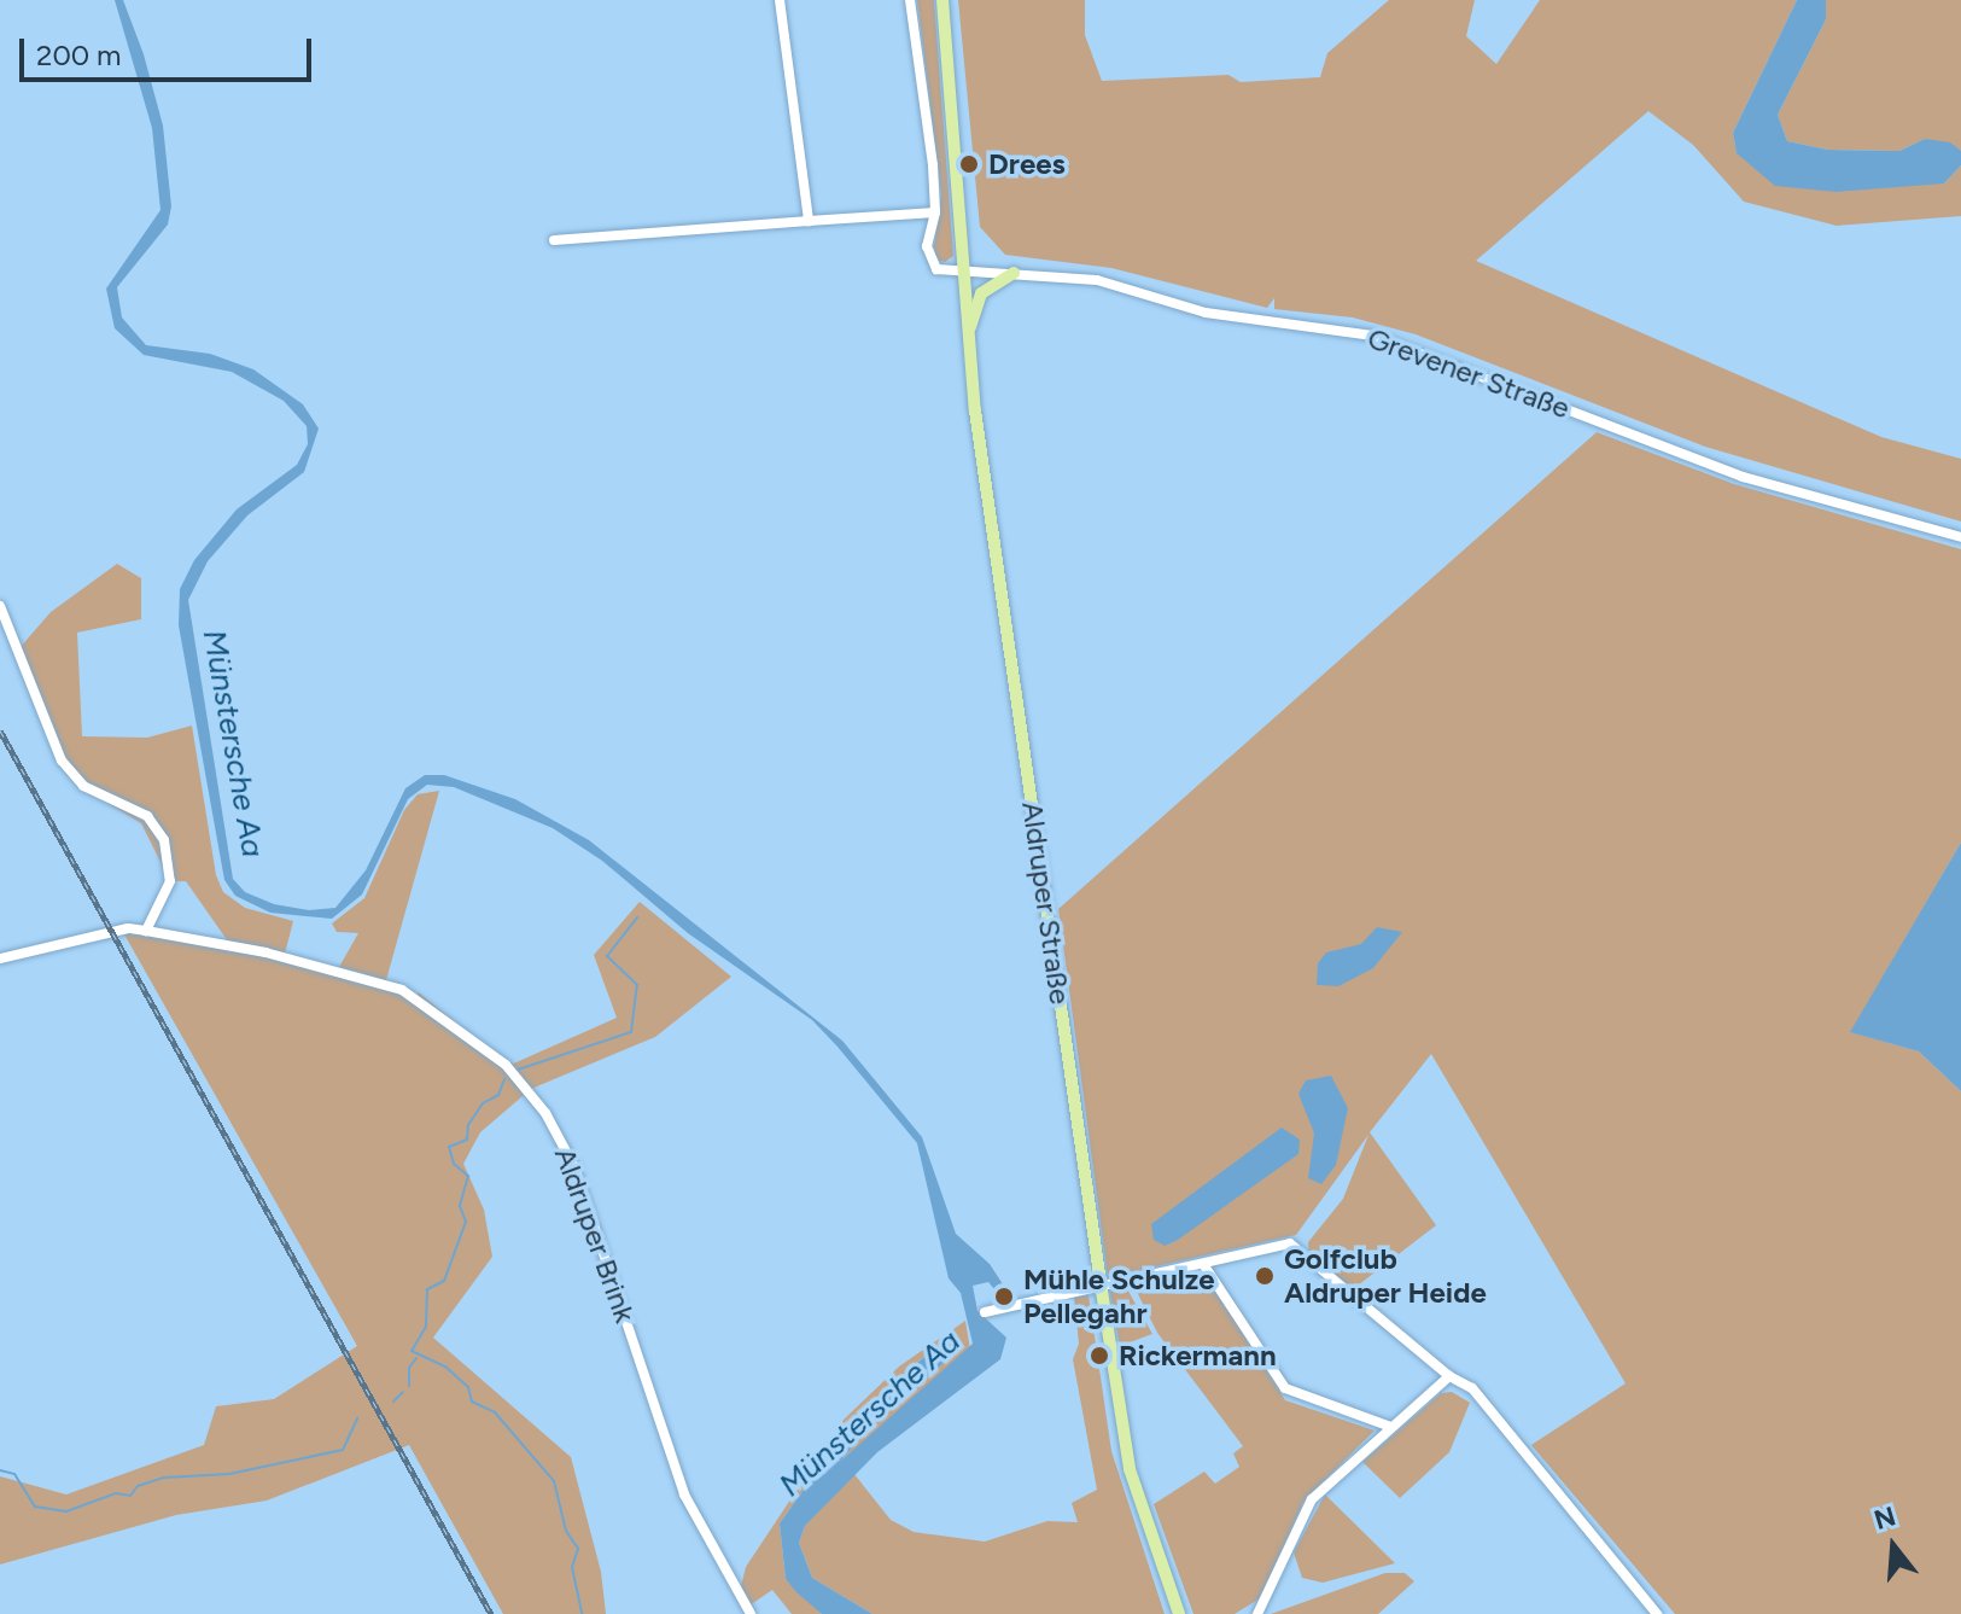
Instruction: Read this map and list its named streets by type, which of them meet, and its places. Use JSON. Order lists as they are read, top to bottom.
{
  "streets": {
    "main road": ["Aldruper Straße"],
    "street": ["Grevener Straße", "Aldruper Brink"]
  },
  "crossings": [
    ["Grevener Straße", "Aldruper Straße"]
  ],
  "water": ["Münstersche Aa"],
  "places": [
    "Drees",
    "Golfclub Aldruper Heide",
    "Mühle Schulze Pellegahr",
    "Rickermann"
  ],
  "scale_bar": "200 m",
  "north": "top"
}
